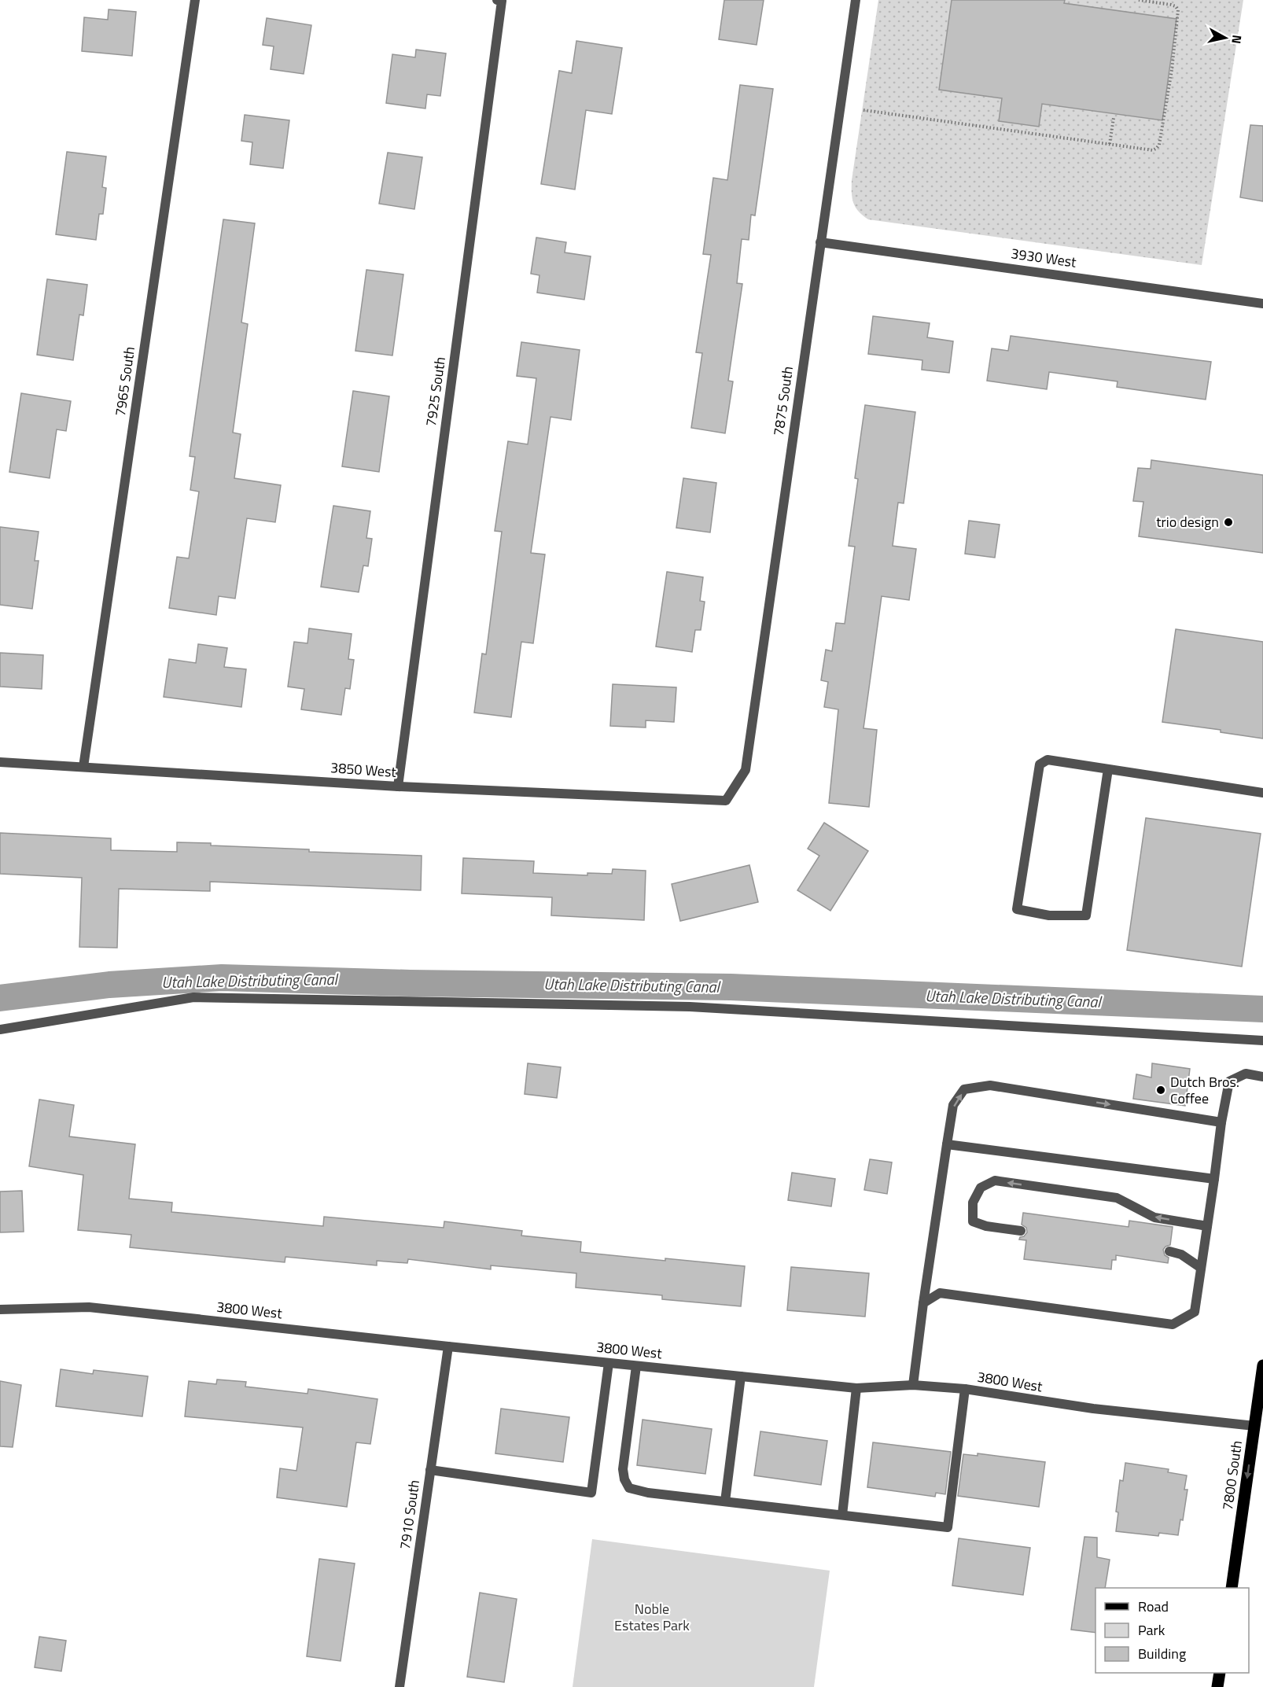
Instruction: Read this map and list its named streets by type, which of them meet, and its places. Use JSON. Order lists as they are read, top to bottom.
{
  "streets": {
    "main road": ["7800 South"],
    "street": [
      "3930 West",
      "7965 South",
      "7925 South",
      "7875 South",
      "3850 West",
      "3800 West",
      "7910 South"
    ]
  },
  "crossings": [
    ["3930 West", "7875 South"],
    ["7965 South", "3850 West"],
    ["7925 South", "3850 West"],
    ["7875 South", "3850 West"],
    ["3800 West", "7800 South"],
    ["3800 West", "7910 South"]
  ],
  "one_way": ["7800 South"],
  "water": ["Utah Lake Distributing Canal"],
  "parks": ["Noble Estates Park"],
  "places": ["trio design", "Dutch Bros. Coffee"],
  "legend": ["Road", "Park", "Building"],
  "north": "right"
}
